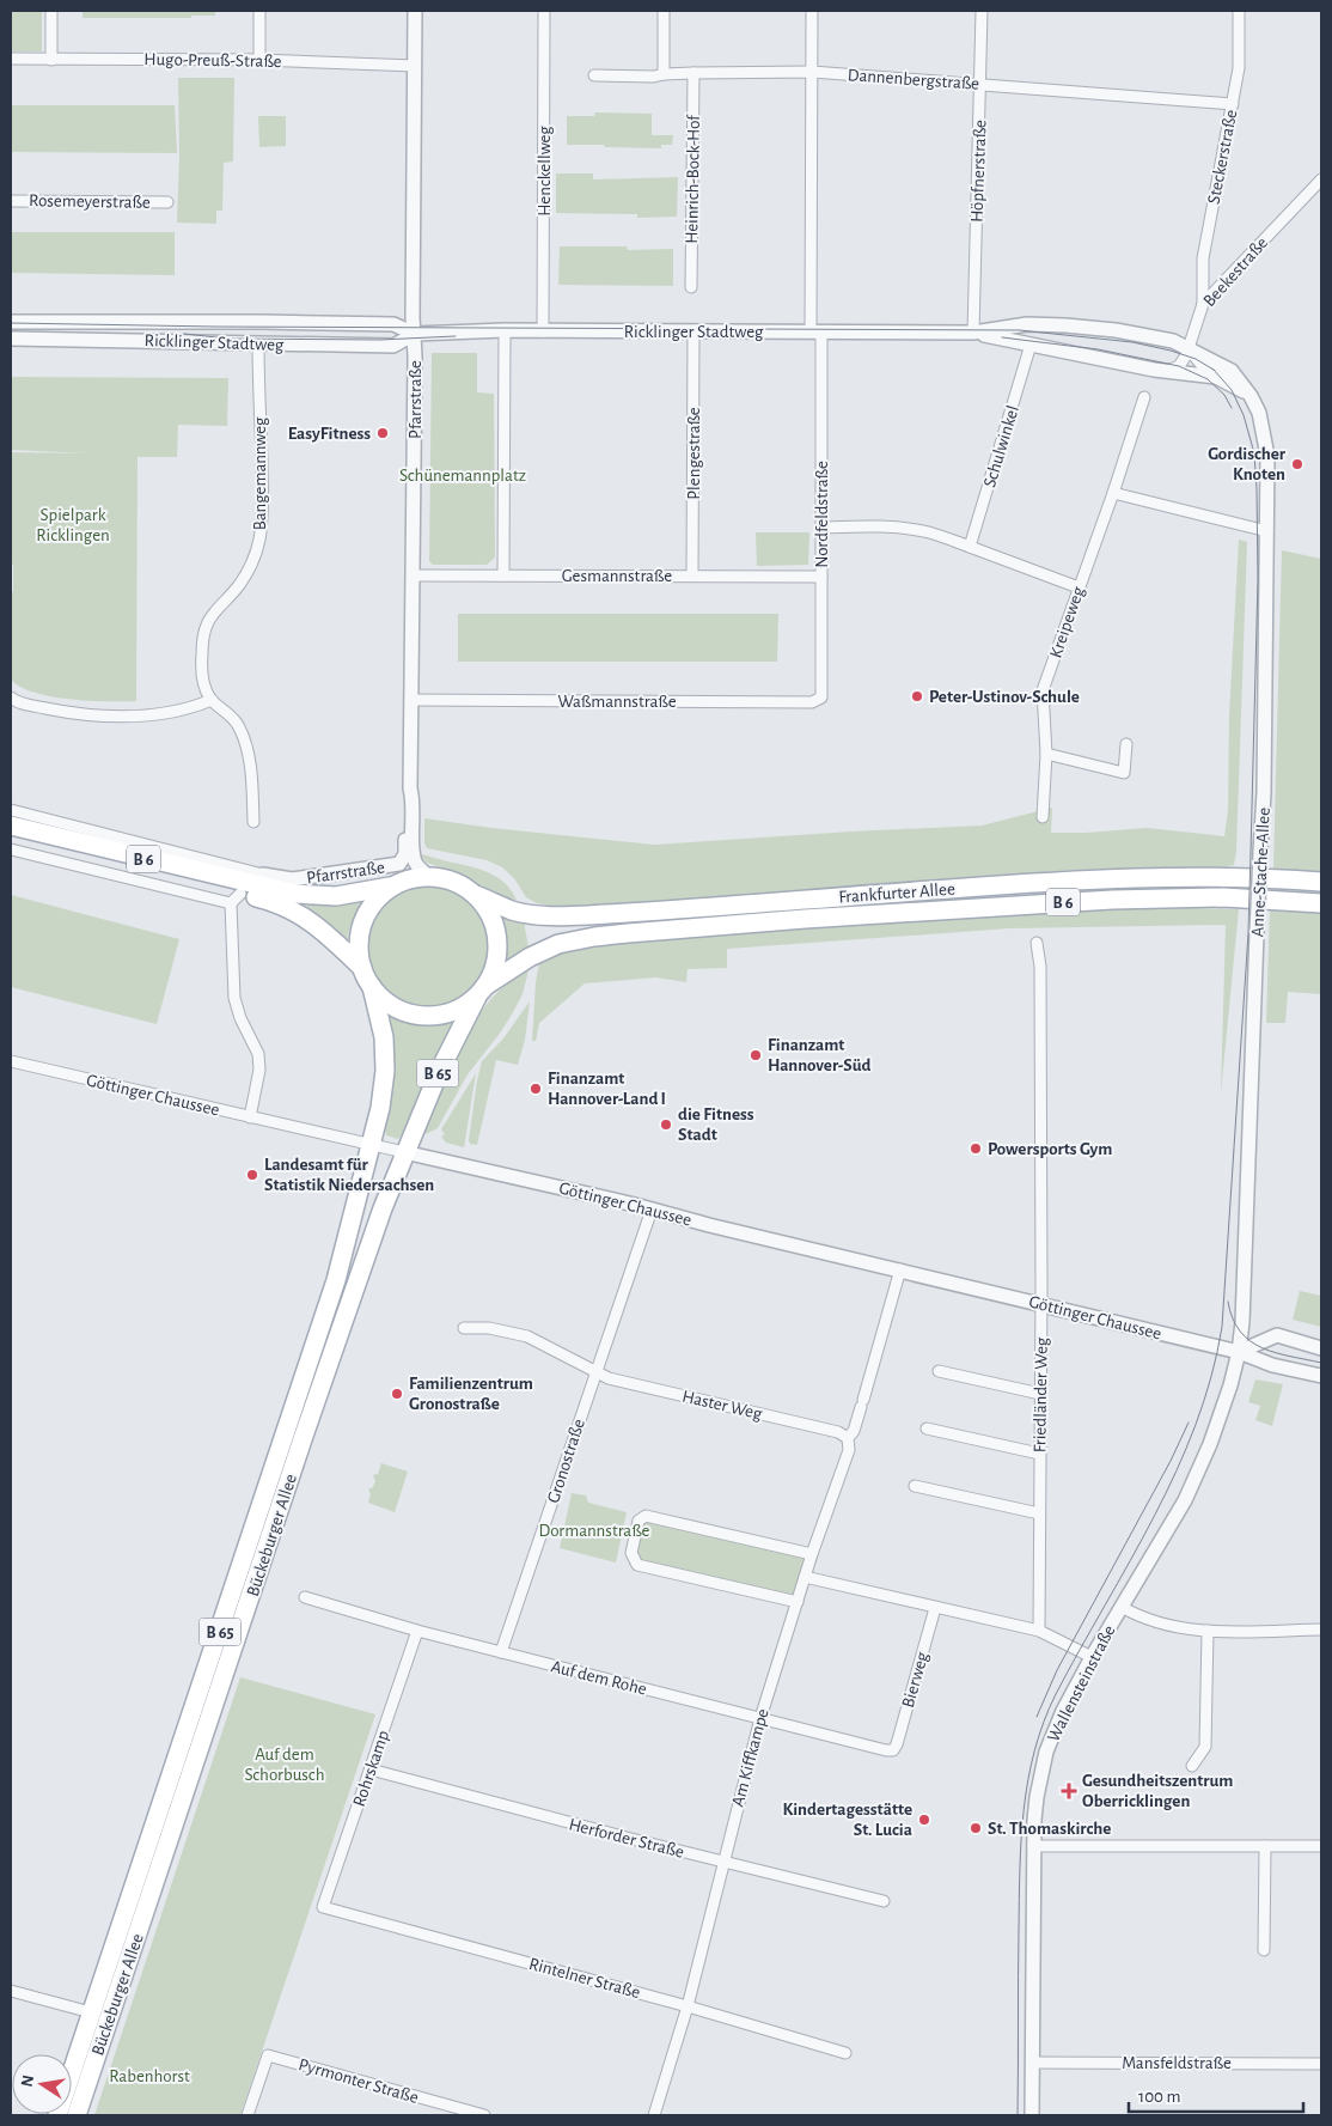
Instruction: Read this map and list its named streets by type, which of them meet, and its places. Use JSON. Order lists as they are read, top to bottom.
{
  "streets": {
    "main road": [
      "B 6",
      "Frankfurter Allee",
      "B 65",
      "Bückeburger Allee"
    ],
    "street": [
      "Hugo-Preuß-Straße",
      "Dannenbergstraße",
      "Steckerstraße",
      "Henckellweg",
      "Höpfnerstraße",
      "Heinrich-Bock-Hof",
      "Rosemeyerstraße",
      "Beekestraße",
      "Ricklinger Stadtweg",
      "Pfarrstraße",
      "Schulwinkel",
      "Plengestraße",
      "Bangemannweg",
      "Nordfeldstraße",
      "Gesmannstraße",
      "Kreipeweg",
      "Waßmannstraße",
      "Anne-Stache-Allee",
      "Göttinger Chaussee",
      "Friedländer Weg",
      "Haster Weg",
      "Gronostraße",
      "Auf dem Rohe",
      "Bierweg",
      "Wallensteinstraße",
      "Am Kiffkampe",
      "Rohrskamp",
      "Herforder Straße",
      "Rintelner Straße",
      "Mansfeldstraße",
      "Pyrmonter Straße"
    ]
  },
  "crossings": [
    ["Hugo-Preuß-Straße", "Pfarrstraße"],
    ["Dannenbergstraße", "Steckerstraße"],
    ["Dannenbergstraße", "Höpfnerstraße"],
    ["Dannenbergstraße", "Heinrich-Bock-Hof"],
    ["Dannenbergstraße", "Nordfeldstraße"],
    ["Steckerstraße", "Beekestraße"],
    ["Henckellweg", "Ricklinger Stadtweg"],
    ["Höpfnerstraße", "Ricklinger Stadtweg"],
    ["Beekestraße", "Ricklinger Stadtweg"],
    ["Beekestraße", "Anne-Stache-Allee"],
    ["Ricklinger Stadtweg", "Pfarrstraße"],
    ["Ricklinger Stadtweg", "Schulwinkel"],
    ["Ricklinger Stadtweg", "Plengestraße"],
    ["Ricklinger Stadtweg", "Bangemannweg"],
    ["Ricklinger Stadtweg", "Nordfeldstraße"],
    ["Ricklinger Stadtweg", "Anne-Stache-Allee"],
    ["Pfarrstraße", "Gesmannstraße"],
    ["Pfarrstraße", "Waßmannstraße"],
    ["Pfarrstraße", "B 6"],
    ["Pfarrstraße", "Frankfurter Allee"],
    ["Pfarrstraße", "Bückeburger Allee"],
    ["Plengestraße", "Gesmannstraße"],
    ["Nordfeldstraße", "Gesmannstraße"],
    ["Nordfeldstraße", "Waßmannstraße"],
    ["B 6", "Frankfurter Allee"],
    ["B 6", "Bückeburger Allee"],
    ["Anne-Stache-Allee", "Göttinger Chaussee"],
    ["Anne-Stache-Allee", "Wallensteinstraße"],
    ["Frankfurter Allee", "Bückeburger Allee"],
    ["Göttinger Chaussee", "Friedländer Weg"],
    ["Göttinger Chaussee", "Gronostraße"],
    ["Göttinger Chaussee", "Bückeburger Allee"],
    ["Göttinger Chaussee", "Wallensteinstraße"],
    ["Göttinger Chaussee", "Am Kiffkampe"],
    ["Haster Weg", "Gronostraße"],
    ["Haster Weg", "Am Kiffkampe"],
    ["Gronostraße", "Auf dem Rohe"],
    ["Auf dem Rohe", "Bierweg"],
    ["Auf dem Rohe", "Am Kiffkampe"],
    ["Auf dem Rohe", "Rohrskamp"],
    ["Wallensteinstraße", "Mansfeldstraße"],
    ["Am Kiffkampe", "Herforder Straße"],
    ["Am Kiffkampe", "Rintelner Straße"],
    ["Rohrskamp", "Herforder Straße"],
    ["Rohrskamp", "Rintelner Straße"]
  ],
  "parks": [
    "Schünemannplatz",
    "Spielpark Ricklingen",
    "Dormannstraße",
    "Auf dem Schorbusch",
    "Rabenhorst"
  ],
  "places": {
    "other": [
      "EasyFitness",
      "Gordischer Knoten",
      "Peter-Ustinov-Schule",
      "Finanzamt Hannover-Süd",
      "Finanzamt Hannover-Land I",
      "die Fitness Stadt",
      "Powersports Gym",
      "Landesamt für Statistik Niedersachsen",
      "Familienzentrum Gronostraße",
      "Kindertagesstätte St. Lucia",
      "St. Thomaskirche"
    ],
    "health": ["Gesundheitszentrum Oberricklingen"]
  },
  "scale_bar": "100 m",
  "north": "left"
}
